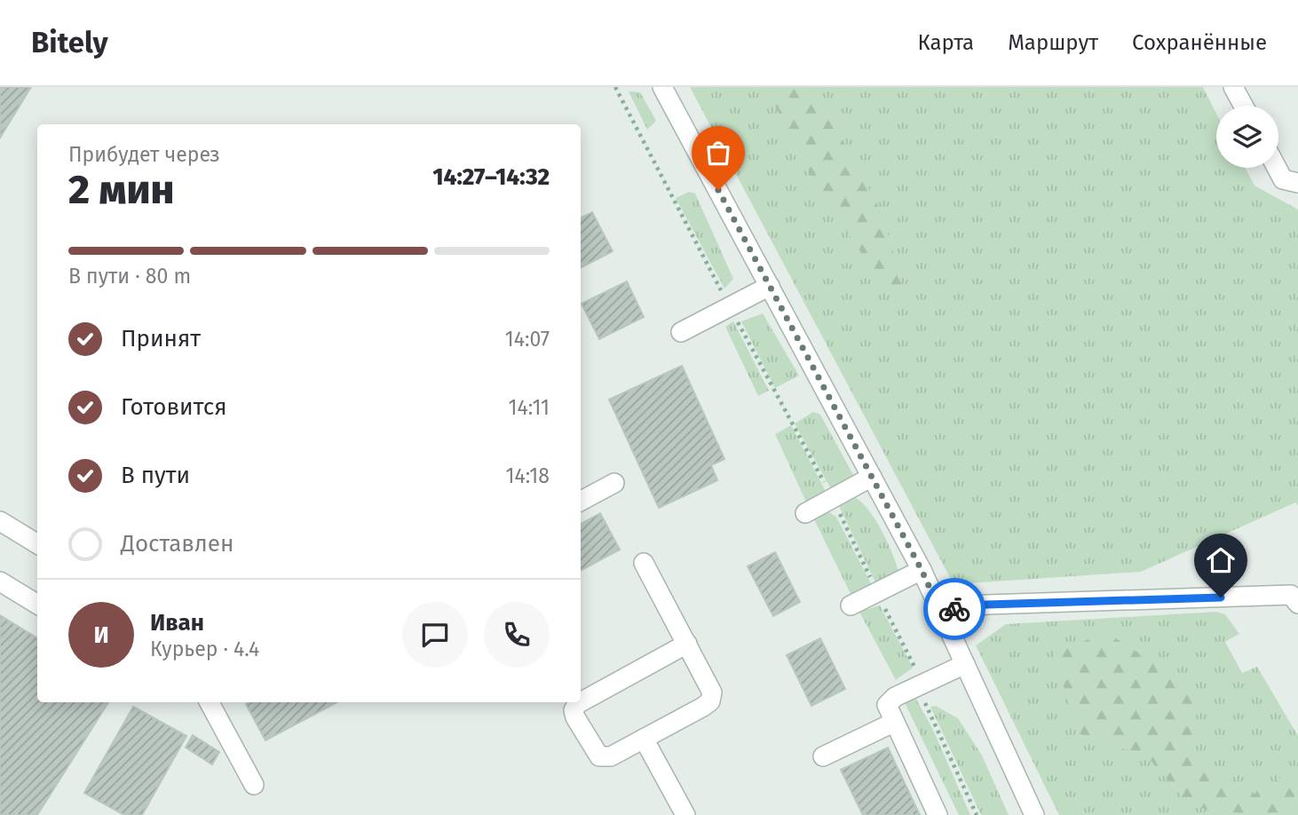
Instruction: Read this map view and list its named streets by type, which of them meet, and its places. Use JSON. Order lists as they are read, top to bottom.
{
  "page": {
    "header": "Bitely",
    "nav": ["Карта", "Маршрут", "Сохранённые"],
    "heading": ["2 мин", "Прибудет через", "14:27–14:32"],
    "panel": ["Иван", "Курьер · 4.4"],
    "bar": "В пути · 80 m",
    "list": [
      ["Принят", "14:07"],
      ["Готовится", "14:11"],
      ["В пути", "14:18"],
      "Доставлен"
    ],
    "round": "И"
  }
}
